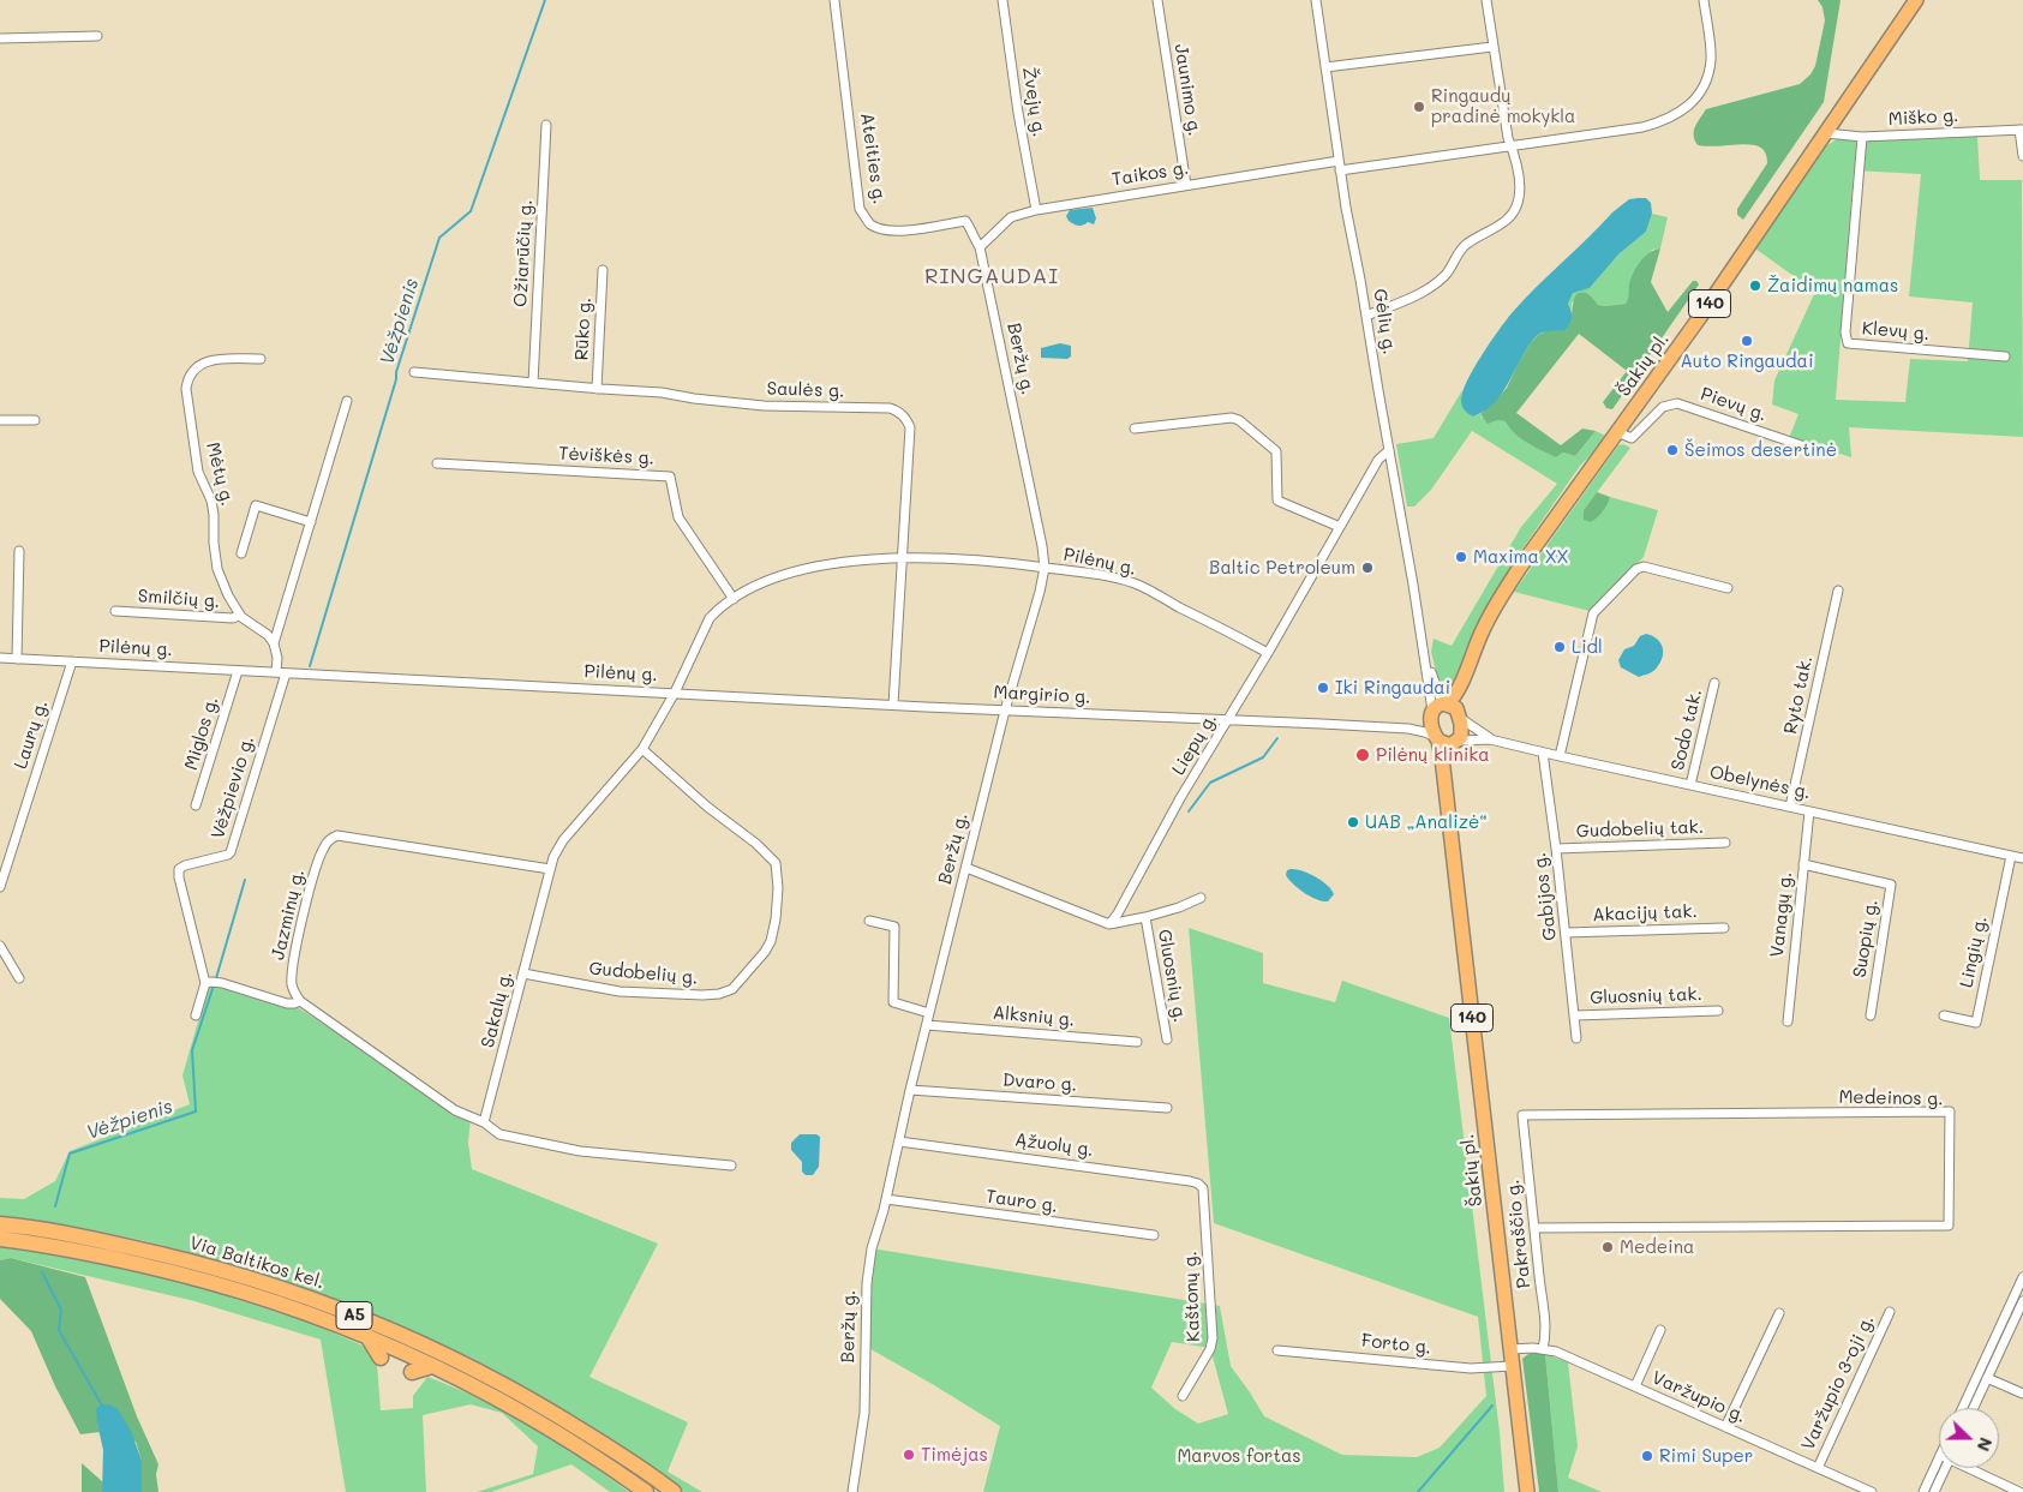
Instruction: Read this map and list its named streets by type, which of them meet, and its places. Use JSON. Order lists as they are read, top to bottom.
{
  "streets": {
    "highway": ["Via Baltikos kel.", "A5"],
    "main road": ["140", "Šakių pl."],
    "street": [
      "Jaunimo g.",
      "Žvejų g.",
      "Miško g.",
      "Ateities g.",
      "Taikos g.",
      "Ožiarūčių g.",
      "Gėlių g.",
      "Rūko g.",
      "Klevų g.",
      "Beržų g.",
      "Saulės g.",
      "Pievų g.",
      "Tėviškės g.",
      "Mėtų g.",
      "Pilėnų g.",
      "Smilčių g.",
      "Margirio g.",
      "Ryto tak.",
      "Sodo tak.",
      "Miglos g.",
      "Laurų g.",
      "Liepų g.",
      "Obelynės g.",
      "Vėžpievio g.",
      "Gudobelių tak.",
      "Gabijos g.",
      "Akacijų tak.",
      "Jazminų g.",
      "Vanagų g.",
      "Suopių g.",
      "Lingių g.",
      "Gudobelių g.",
      "Gluosnių g.",
      "Gluosnių tak.",
      "Sakalų g.",
      "Alksnių g.",
      "Dvaro g.",
      "Medeinos g.",
      "Ąžuolų g.",
      "Tauro g.",
      "Pakraščio g.",
      "Kaštonų g.",
      "Forto g.",
      "Varžupio 3-oji g.",
      "Varžupio g."
    ]
  },
  "crossings": [
    ["Jaunimo g.", "Taikos g."],
    ["Žvejų g.", "Taikos g."],
    ["Miško g.", "Klevų g."],
    ["Miško g.", "Šakių pl."],
    ["Ateities g.", "Beržų g."],
    ["Taikos g.", "Gėlių g."],
    ["Taikos g.", "Beržų g."],
    ["Ožiarūčių g.", "Saulės g."],
    ["140", "Gėlių g."],
    ["140", "Šakių pl."],
    ["140", "Margirio g."],
    ["140", "Obelynės g."],
    ["Gėlių g.", "Šakių pl."],
    ["Gėlių g.", "Liepų g."],
    ["Gėlių g.", "Obelynės g."],
    ["Rūko g.", "Saulės g."],
    ["Beržų g.", "Pilėnų g."],
    ["Beržų g.", "Margirio g."],
    ["Beržų g.", "Alksnių g."],
    ["Beržų g.", "Dvaro g."],
    ["Beržų g.", "Ąžuolų g."],
    ["Beržų g.", "Tauro g."],
    ["Šakių pl.", "Pievų g."],
    ["Šakių pl.", "Margirio g."],
    ["Šakių pl.", "Obelynės g."],
    ["Šakių pl.", "Forto g."],
    ["Šakių pl.", "Varžupio g."],
    ["Saulės g.", "Pilėnų g."],
    ["Saulės g.", "Margirio g."],
    ["Tėviškės g.", "Pilėnų g."],
    ["Mėtų g.", "Smilčių g."],
    ["Pilėnų g.", "Margirio g."],
    ["Pilėnų g.", "Miglos g."],
    ["Pilėnų g.", "Laurų g."],
    ["Pilėnų g.", "Liepų g."],
    ["Pilėnų g.", "Vėžpievio g."],
    ["Pilėnų g.", "Sakalų g."],
    ["Margirio g.", "Liepų g."],
    ["Margirio g.", "Sakalų g."],
    ["Ryto tak.", "Obelynės g."],
    ["Sodo tak.", "Obelynės g."],
    ["Liepų g.", "Gluosnių g."],
    ["Obelynės g.", "Gabijos g."],
    ["Obelynės g.", "Vanagų g."],
    ["Obelynės g.", "Lingių g."],
    ["Gudobelių tak.", "Gabijos g."],
    ["Gabijos g.", "Akacijų tak."],
    ["Gabijos g.", "Gluosnių tak."],
    ["Jazminų g.", "Sakalų g."],
    ["Vanagų g.", "Suopių g."],
    ["Gudobelių g.", "Sakalų g."],
    ["Medeinos g.", "Pakraščio g."],
    ["Ąžuolų g.", "Kaštonų g."],
    ["Pakraščio g.", "Varžupio g."],
    ["Varžupio 3-oji g.", "Varžupio g."]
  ],
  "districts": ["RINGAUDAI"],
  "water": ["Vėžpienis"],
  "parks": ["Marvos fortas"],
  "places": [
    "Ringaudų pradinė mokykla",
    "Žaidimų namas",
    "Auto Ringaudai",
    "Šeimos desertinė",
    "Maxima XX",
    "Baltic Petroleum",
    "Lidl",
    "Iki Ringaudai",
    "Pilėnų klinika",
    "UAB „Analizė“",
    "Medeina",
    "Timėjas",
    "Rimi Super"
  ],
  "north": "right"
}
